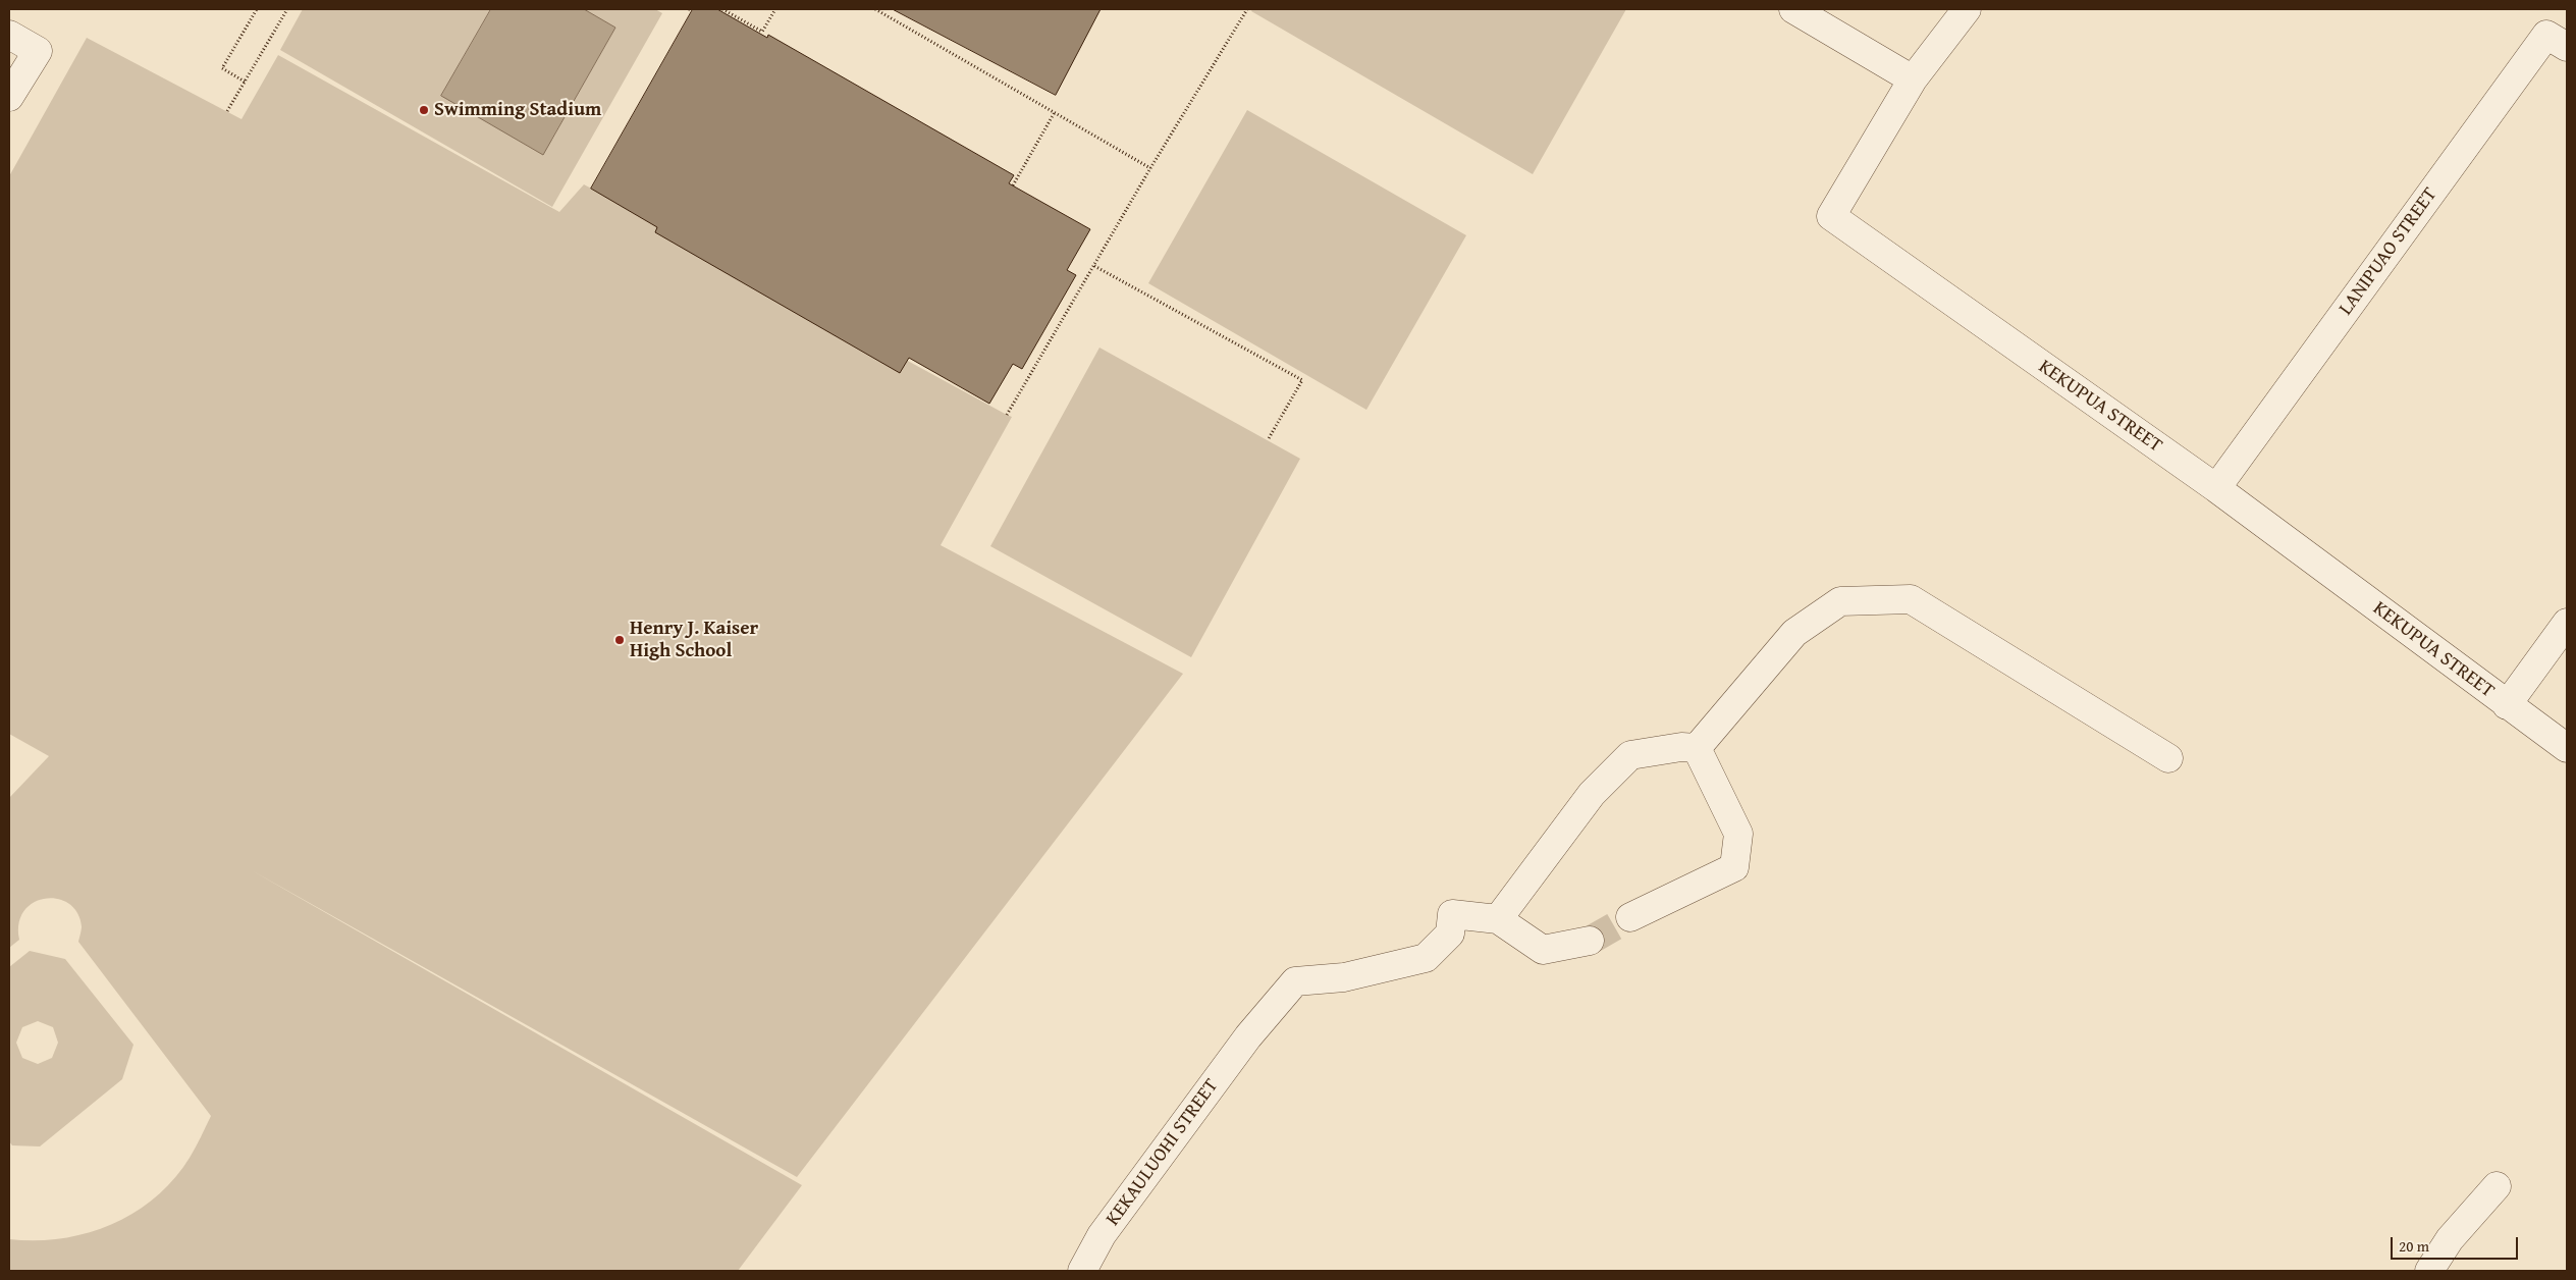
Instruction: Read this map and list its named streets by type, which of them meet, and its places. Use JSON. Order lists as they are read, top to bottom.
{
  "streets": {
    "street": ["LANIPUAO STREET", "KEKUPUA STREET", "KEKAULUOHI STREET"]
  },
  "crossings": [
    ["LANIPUAO STREET", "KEKUPUA STREET"]
  ],
  "places": ["Swimming Stadium", "Henry J. Kaiser High School"],
  "scale_bar": "20 m"
}
